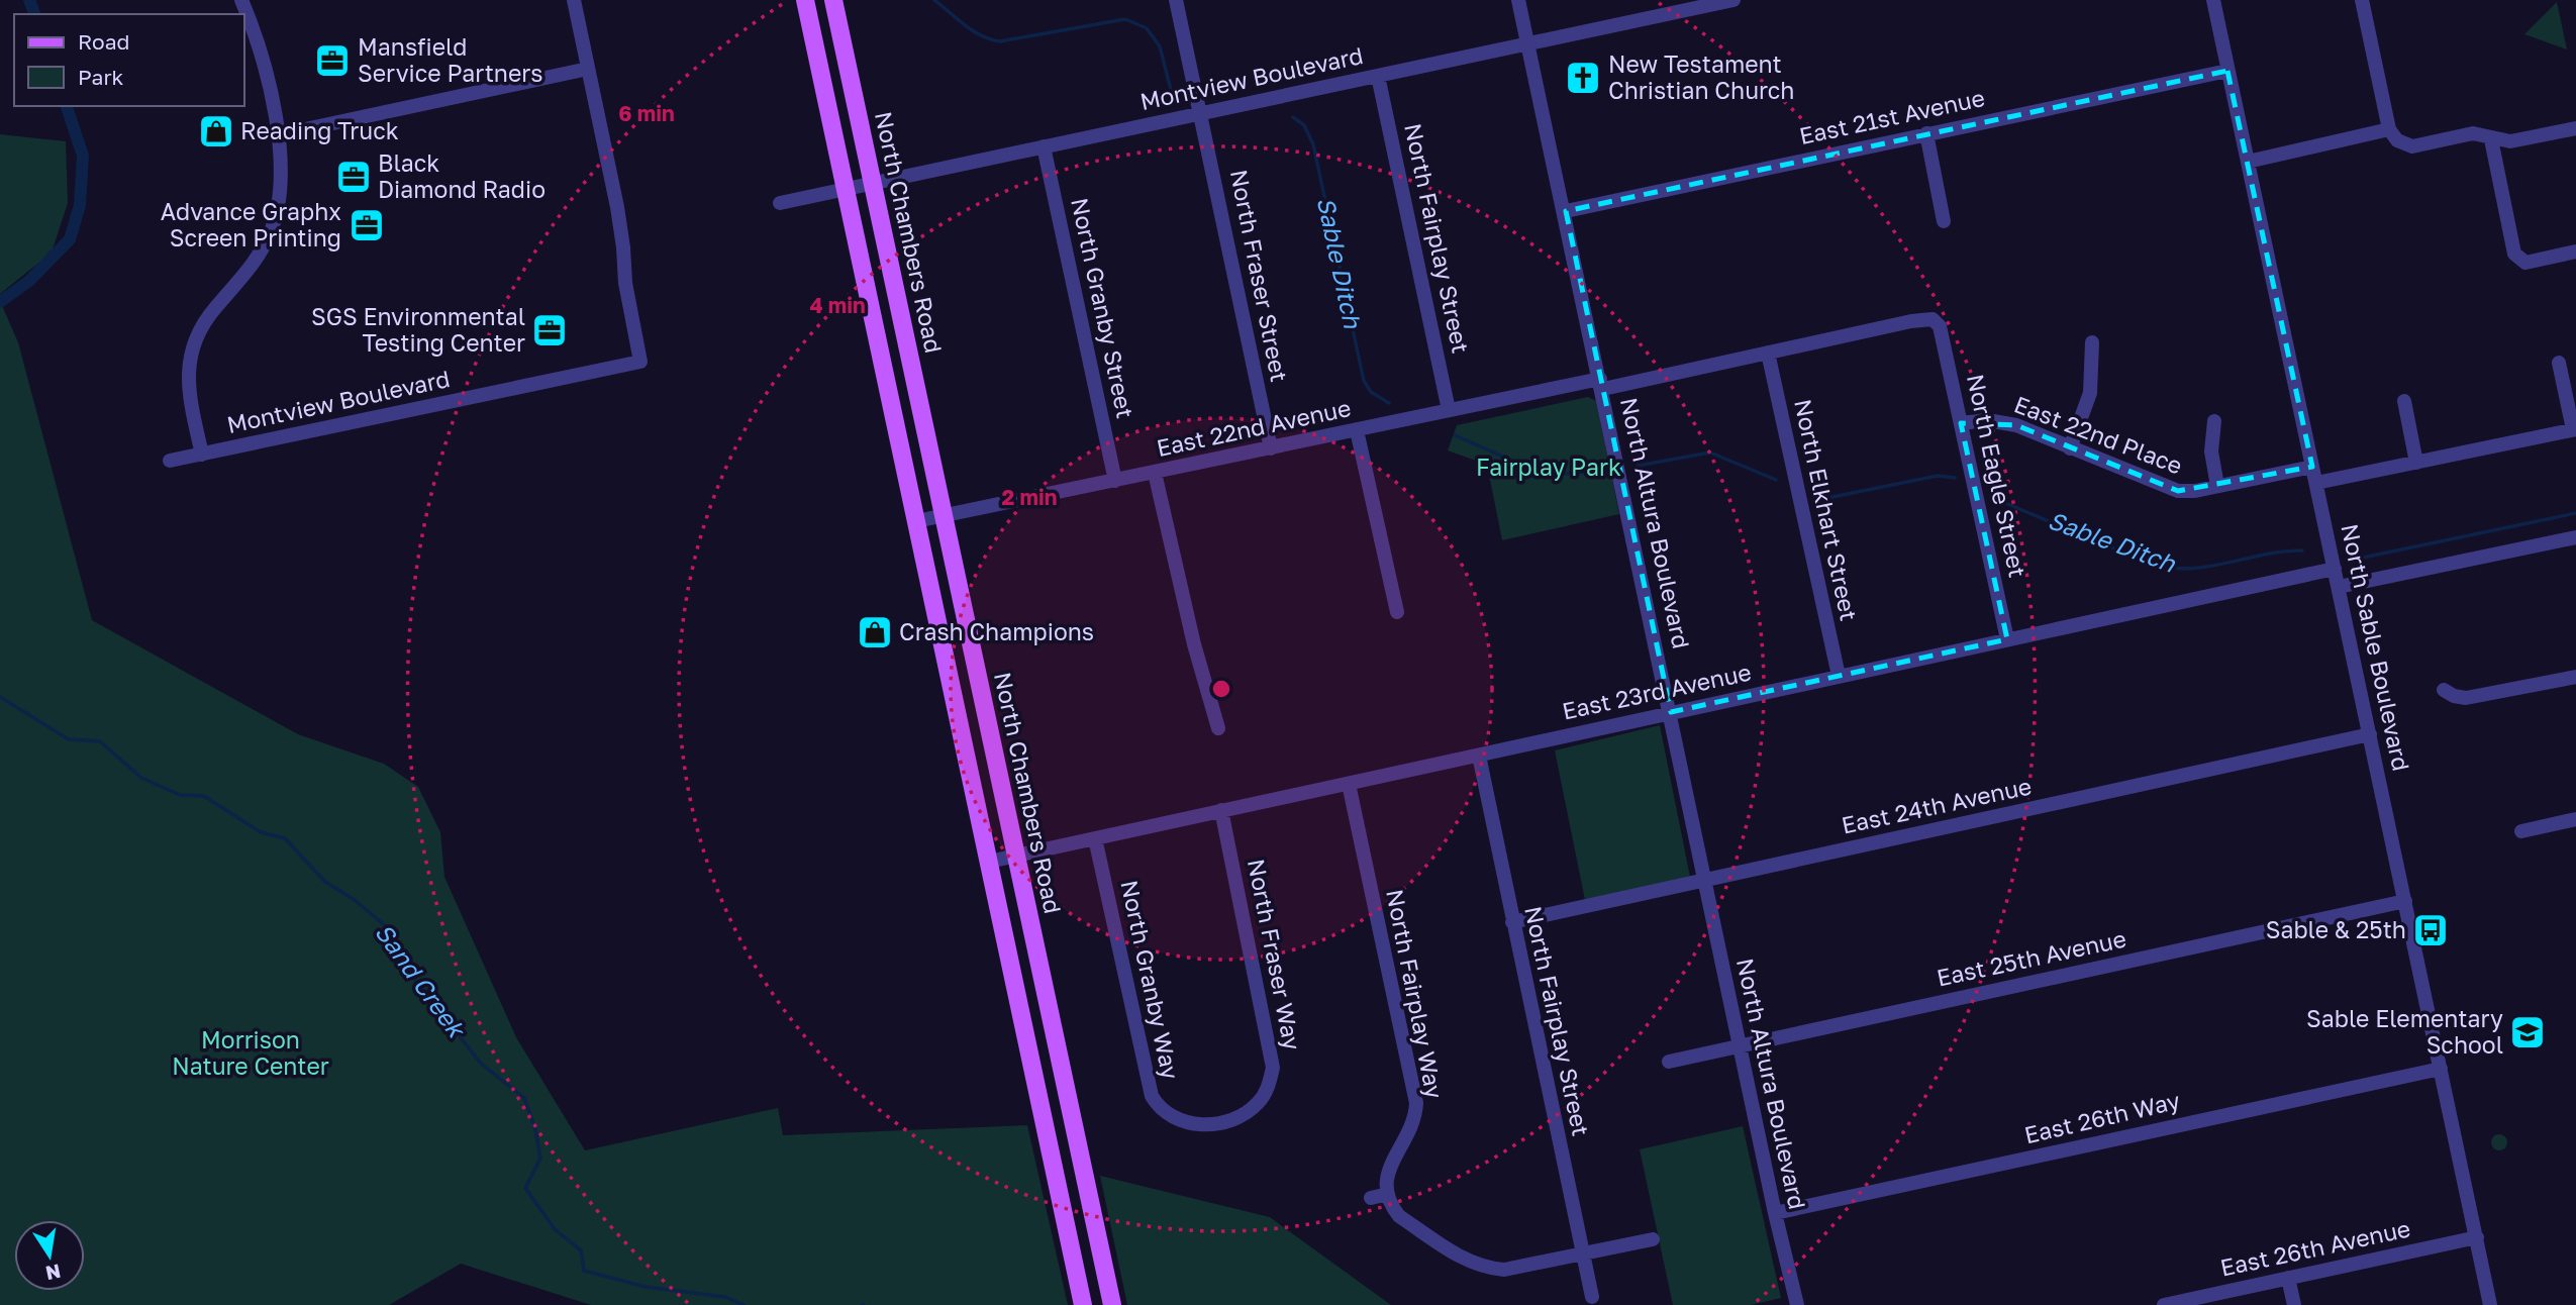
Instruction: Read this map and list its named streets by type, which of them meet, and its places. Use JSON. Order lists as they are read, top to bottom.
{
  "streets": {
    "main road": ["North Chambers Road"],
    "street": [
      "Montview Boulevard",
      "East 21st Avenue",
      "North Fairplay Street",
      "North Fraser Street",
      "North Granby Street",
      "East 22nd Avenue",
      "East 22nd Place",
      "North Eagle Street",
      "North Elkhart Street",
      "North Altura Boulevard",
      "North Sable Boulevard",
      "East 23rd Avenue",
      "East 24th Avenue",
      "North Fraser Way",
      "East 25th Avenue",
      "North Granby Way",
      "North Fairplay Way",
      "East 26th Way",
      "East 26th Avenue"
    ]
  },
  "crossings": [
    ["Montview Boulevard", "North Chambers Road"],
    ["Montview Boulevard", "North Fairplay Street"],
    ["Montview Boulevard", "North Fraser Street"],
    ["Montview Boulevard", "North Granby Street"],
    ["Montview Boulevard", "North Altura Boulevard"],
    ["East 21st Avenue", "North Altura Boulevard"],
    ["East 21st Avenue", "North Sable Boulevard"],
    ["North Chambers Road", "East 22nd Avenue"],
    ["North Chambers Road", "East 23rd Avenue"],
    ["North Fairplay Street", "East 22nd Avenue"],
    ["North Fairplay Street", "East 23rd Avenue"],
    ["North Fairplay Street", "East 24th Avenue"],
    ["North Fraser Street", "East 22nd Avenue"],
    ["North Granby Street", "East 22nd Avenue"],
    ["East 22nd Avenue", "North Eagle Street"],
    ["East 22nd Avenue", "North Elkhart Street"],
    ["East 22nd Avenue", "North Altura Boulevard"],
    ["East 22nd Place", "North Eagle Street"],
    ["East 22nd Place", "North Sable Boulevard"],
    ["North Eagle Street", "East 23rd Avenue"],
    ["North Elkhart Street", "East 23rd Avenue"],
    ["North Altura Boulevard", "East 23rd Avenue"],
    ["North Altura Boulevard", "East 24th Avenue"],
    ["North Altura Boulevard", "East 25th Avenue"],
    ["North Altura Boulevard", "East 26th Way"],
    ["North Sable Boulevard", "East 23rd Avenue"],
    ["North Sable Boulevard", "East 24th Avenue"],
    ["North Sable Boulevard", "East 25th Avenue"],
    ["North Sable Boulevard", "East 26th Way"],
    ["North Sable Boulevard", "East 26th Avenue"],
    ["East 23rd Avenue", "North Fraser Way"],
    ["East 23rd Avenue", "North Granby Way"],
    ["East 23rd Avenue", "North Fairplay Way"],
    ["North Fraser Way", "North Granby Way"]
  ],
  "water": ["Sable Ditch", "Sand Creek"],
  "parks": ["Fairplay Park", "Morrison Nature Center"],
  "places": {
    "office": [
      "Mansfield Service Partners",
      "Black Diamond Radio",
      "Advance Graphx Screen Printing",
      "SGS Environmental Testing Center"
    ],
    "church": ["New Testament Christian Church"],
    "shop": ["Reading Truck", "Crash Champions"],
    "bus stop": ["Sable & 25th"],
    "school or university": ["Sable Elementary School"]
  },
  "legend": ["Road", "Park"],
  "north": "bottom",
  "rings": ["6 min", "4 min", "2 min"]
}
